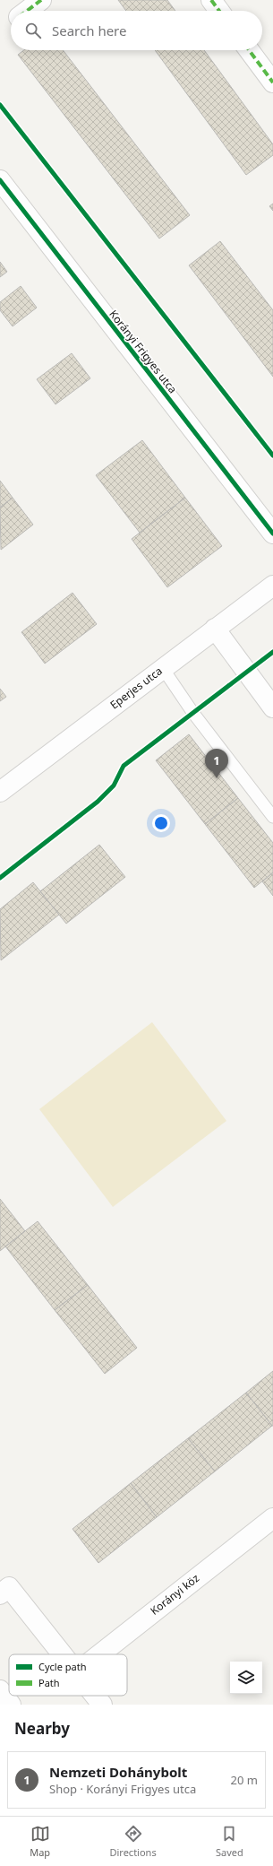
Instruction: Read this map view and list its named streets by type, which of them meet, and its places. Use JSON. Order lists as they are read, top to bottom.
{
  "streets": {
    "street": ["Korányi Frigyes utca", "Eperjes utca", "Korányi köz"]
  },
  "legend": ["Cycle path", "Path"],
  "page": {
    "search": "Search here",
    "pins": "1",
    "heading": "Nearby",
    "list": [
      {
        "mark": "1",
        "name": "Nemzeti Dohánybolt",
        "note": "Shop · Korányi Frigyes utca",
        "value": "20 m"
      }
    ],
    "nav": ["Map", "Directions", "Saved"]
  }
}
